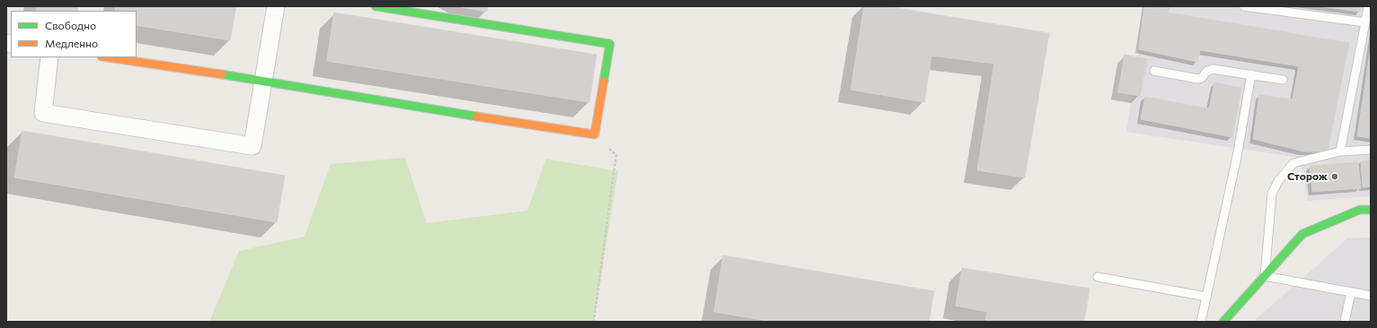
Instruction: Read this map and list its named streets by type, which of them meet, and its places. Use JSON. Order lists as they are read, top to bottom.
{
  "places": ["Сторож"],
  "legend": ["Свободно", "Медленно"]
}
